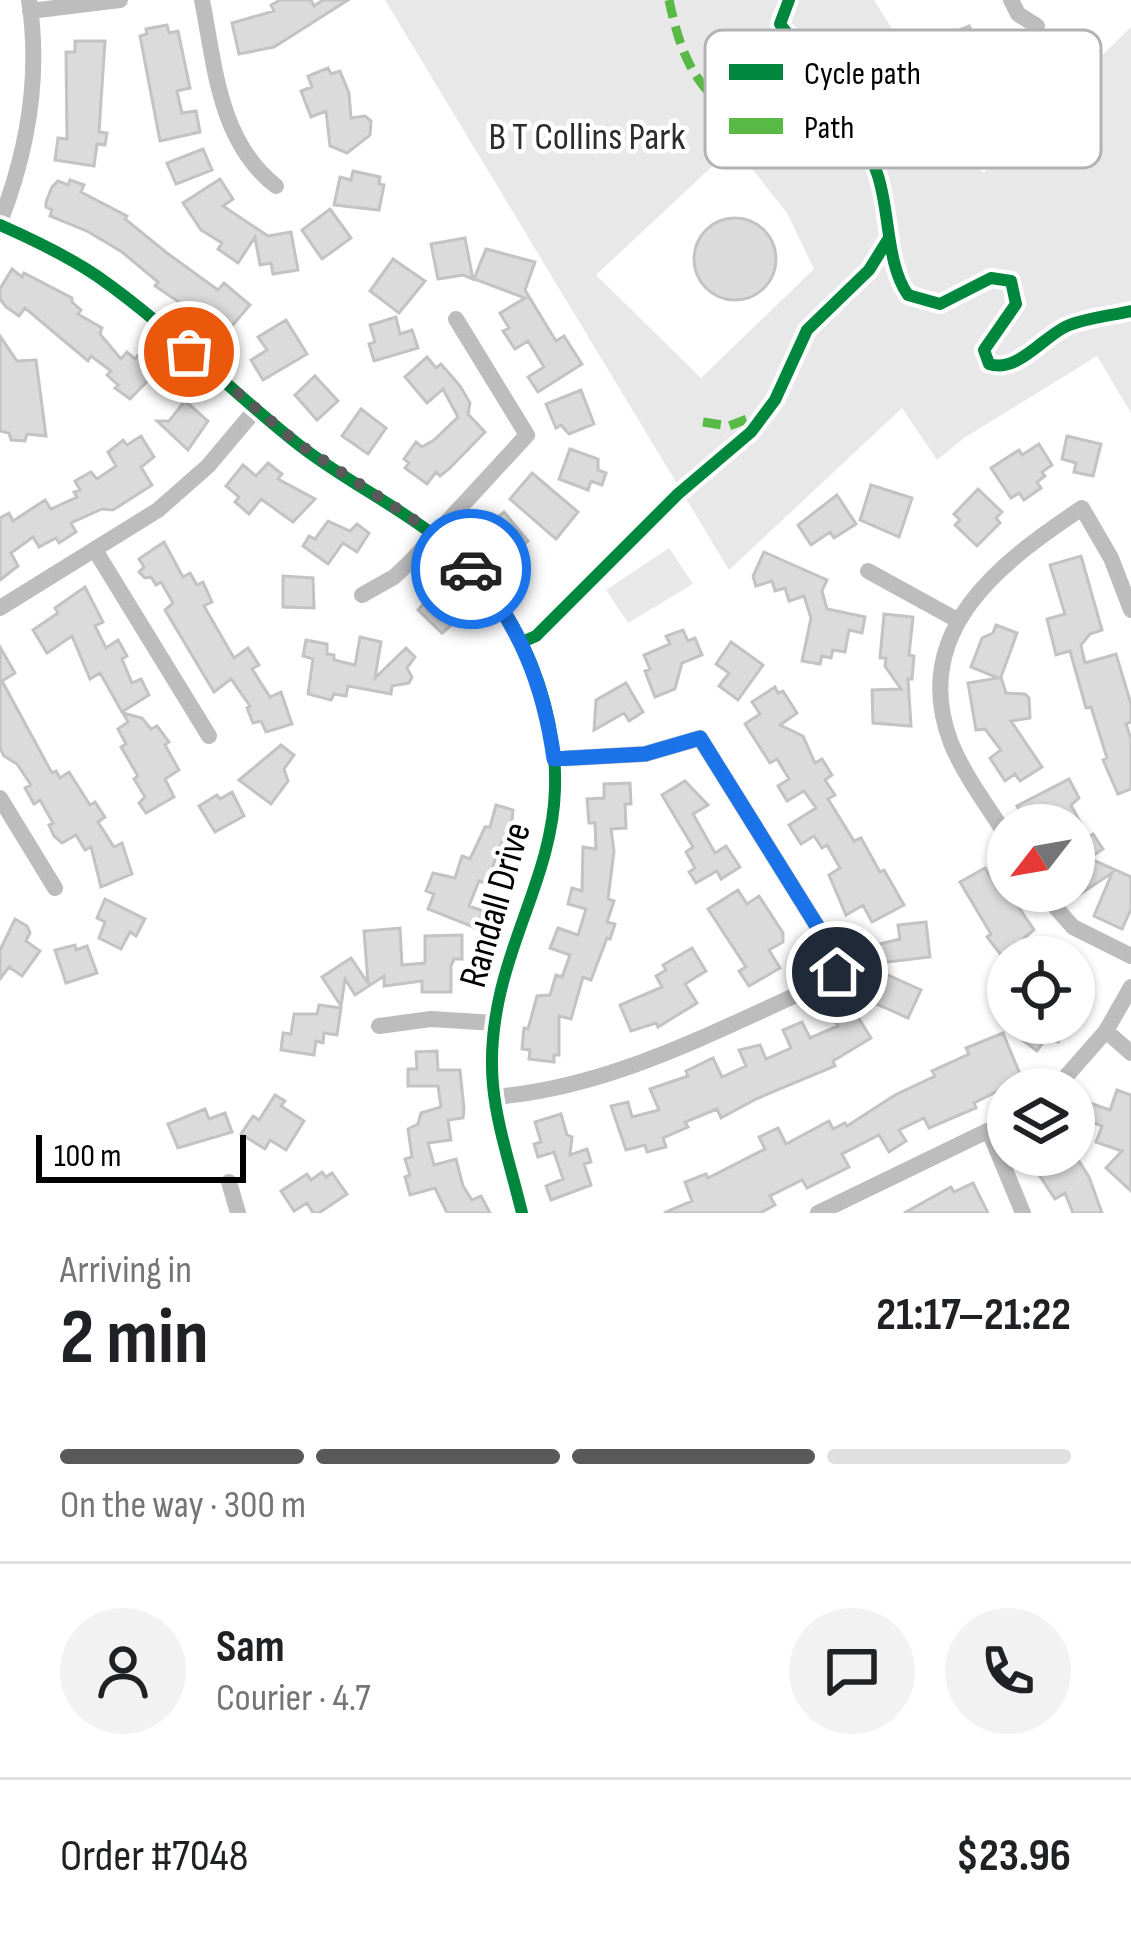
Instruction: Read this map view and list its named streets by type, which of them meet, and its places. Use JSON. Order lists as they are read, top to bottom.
{
  "streets": {
    "street": ["Randall Drive"]
  },
  "parks": ["B T Collins Park"],
  "legend": ["Cycle path", "Path"],
  "scale_bar": "100 m",
  "north": "bottom left",
  "page": {
    "scale": "100 m",
    "heading": ["2 min", "Arriving in", "21:17–21:22"],
    "panel": [
      "Sam",
      "Courier · 4.7",
      "Order #7048",
      "$23.96"
    ],
    "bar": "On the way · 300 m"
  }
}
